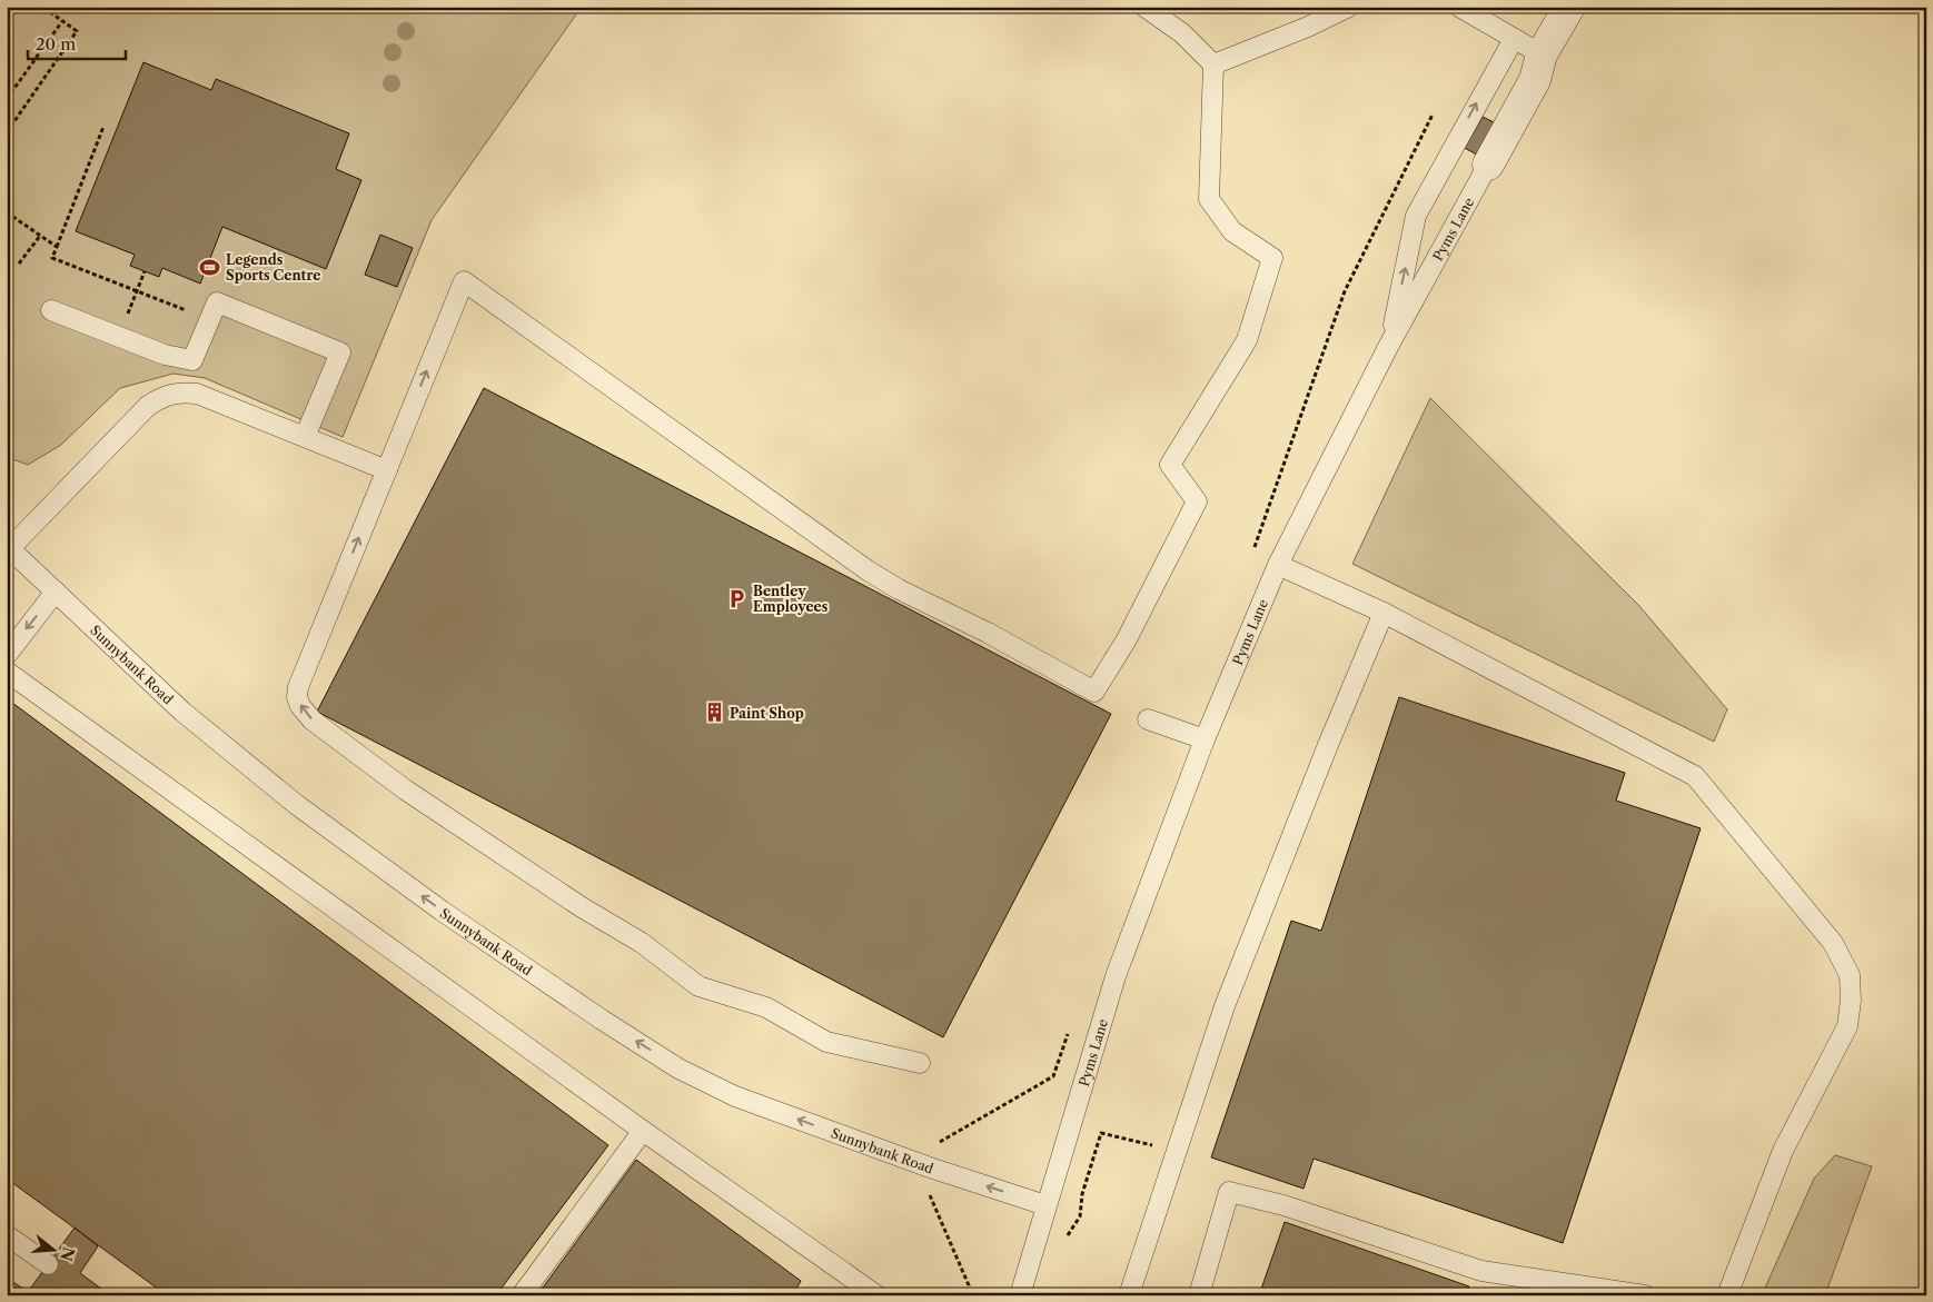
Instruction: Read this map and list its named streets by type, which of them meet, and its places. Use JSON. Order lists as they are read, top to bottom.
{
  "streets": {
    "street": ["Pyms Lane"],
    "lane": ["Sunnybank Road"]
  },
  "crossings": [
    ["Pyms Lane", "Sunnybank Road"]
  ],
  "places": {
    "sports": ["Legends Sports Centre"],
    "parking": ["Bentley Employees"],
    "building": ["Paint Shop"]
  },
  "scale_bar": "20 m",
  "north": "right"
}
